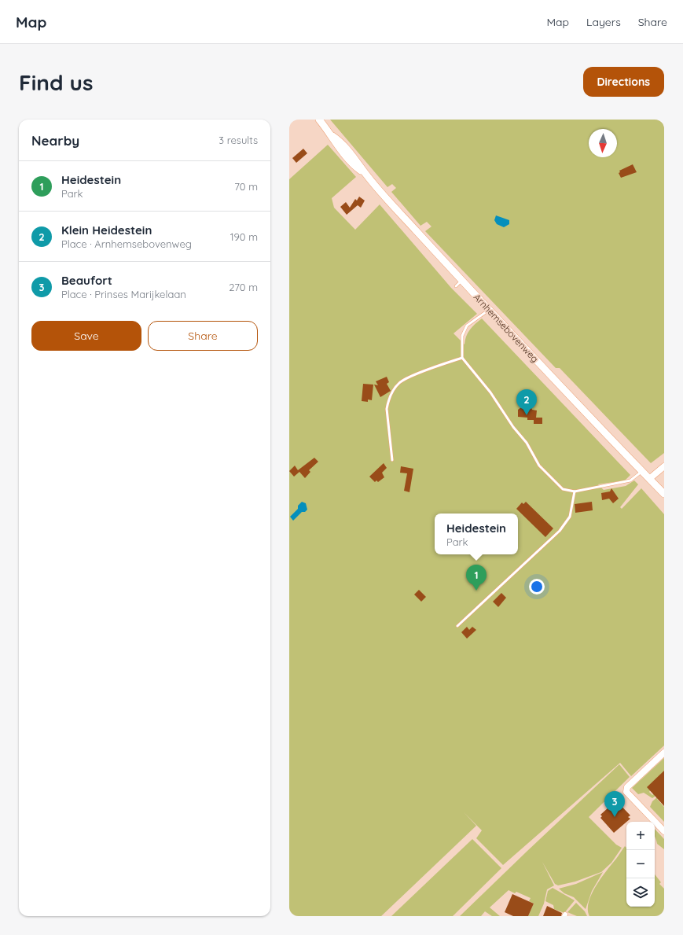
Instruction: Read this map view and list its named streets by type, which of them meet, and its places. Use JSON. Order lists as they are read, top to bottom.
{
  "streets": {
    "main road": ["Arnhemsebovenweg"]
  },
  "north": "bottom",
  "page": {
    "header": "Map",
    "nav": ["Map", "Layers", "Share"],
    "buttons": [
      "Directions",
      ["Save", "Share"]
    ],
    "title": "Find us",
    "heading": ["Nearby", "3 results"],
    "list": [
      {
        "mark": "1",
        "name": "Heidestein",
        "note": "Park",
        "value": "70 m"
      },
      {
        "mark": "2",
        "name": "Klein Heidestein",
        "note": "Place · Arnhemsebovenweg",
        "value": "190 m"
      },
      {
        "mark": "3",
        "name": "Beaufort",
        "note": "Place · Prinses Marijkelaan",
        "value": "270 m"
      }
    ],
    "pins": ["2", "1", "3"],
    "popup": ["Heidestein", "Park"],
    "map_buttons": ["+", "−"]
  }
}
